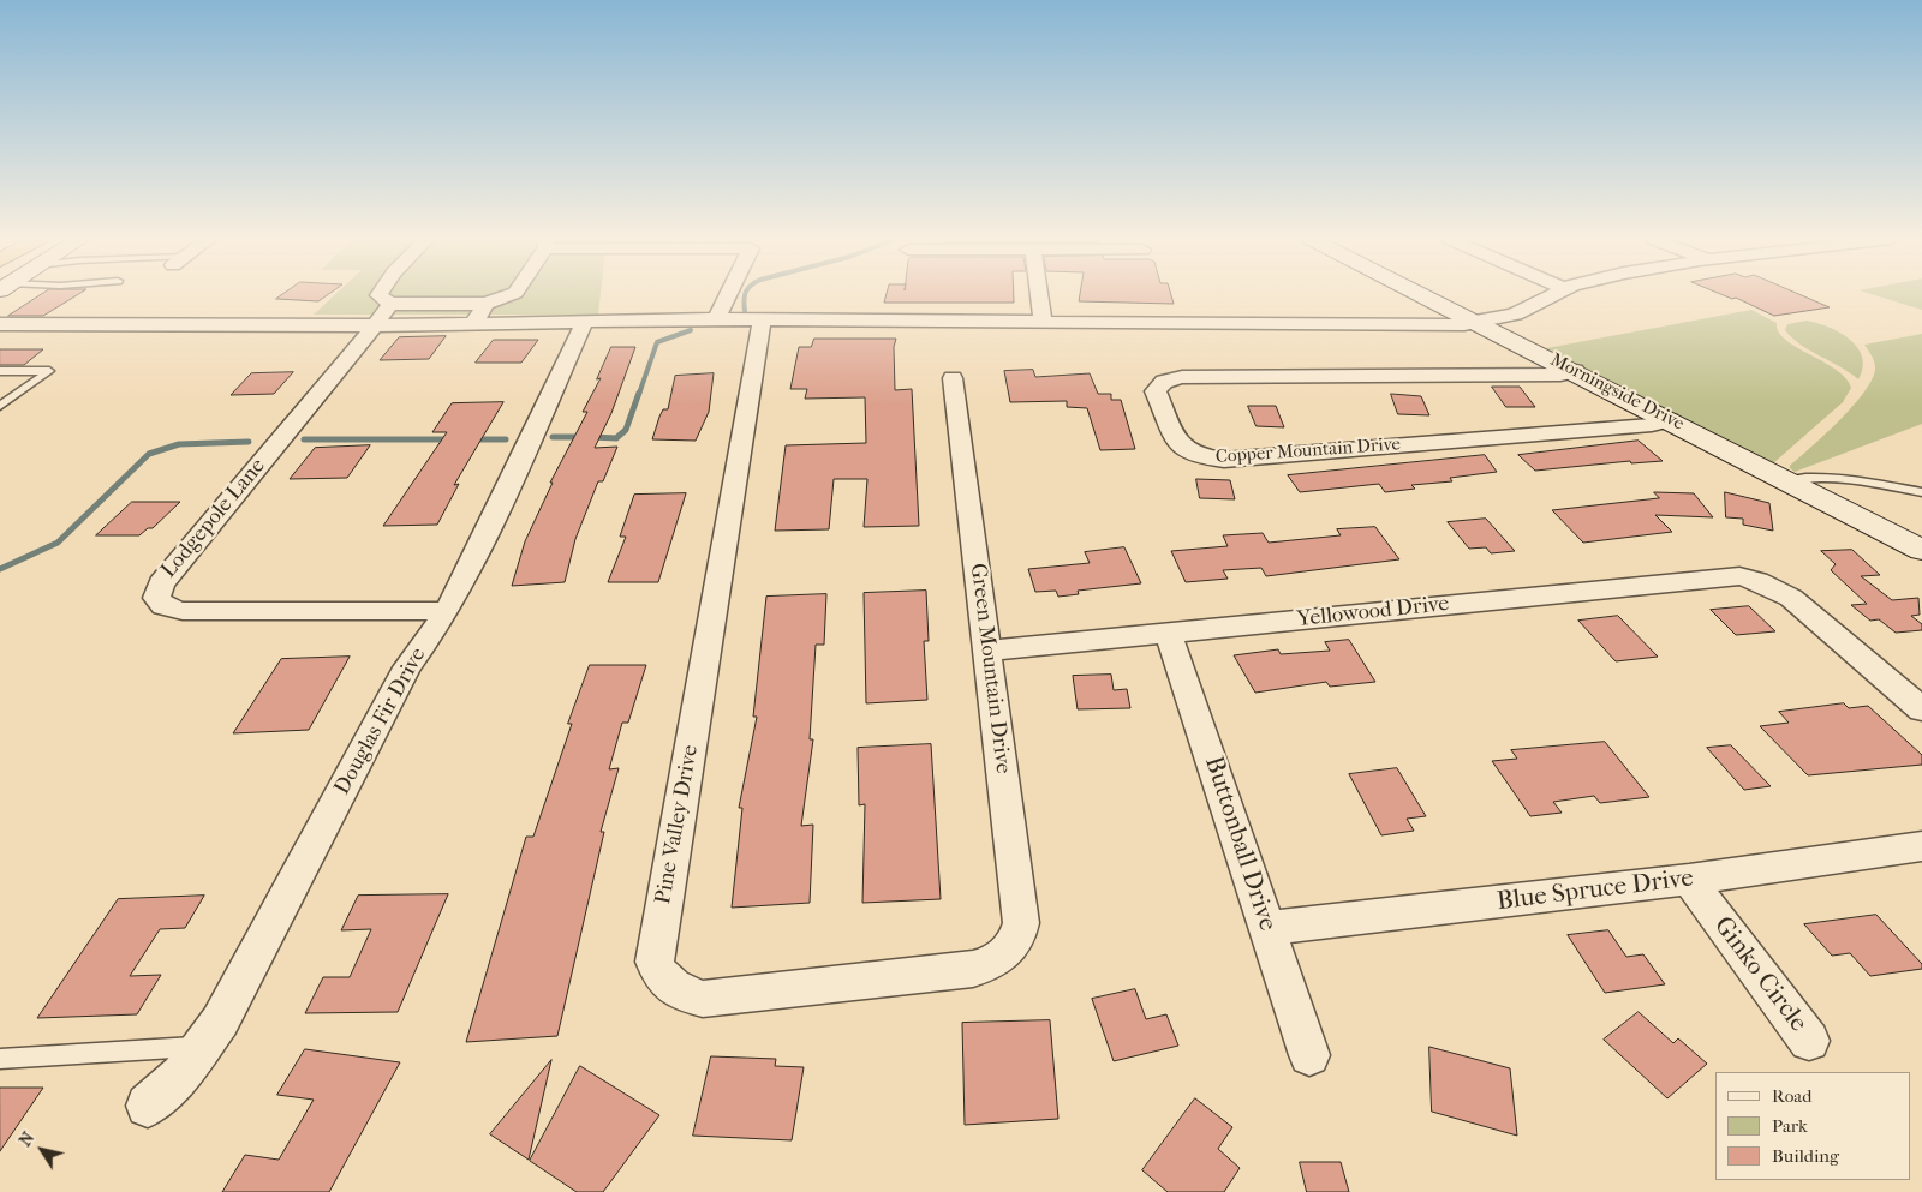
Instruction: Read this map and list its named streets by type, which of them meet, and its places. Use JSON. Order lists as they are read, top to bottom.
{
  "streets": {
    "street": [
      "Morningside Drive",
      "Copper Mountain Drive",
      "Lodgepole Lane",
      "Yellowood Drive",
      "Green Mountain Drive",
      "Douglas Fir Drive",
      "Pine Valley Drive",
      "Buttonball Drive",
      "Blue Spruce Drive",
      "Ginko Circle"
    ]
  },
  "crossings": [
    ["Morningside Drive", "Copper Mountain Drive"],
    ["Lodgepole Lane", "Douglas Fir Drive"],
    ["Yellowood Drive", "Green Mountain Drive"],
    ["Yellowood Drive", "Buttonball Drive"],
    ["Green Mountain Drive", "Pine Valley Drive"],
    ["Buttonball Drive", "Blue Spruce Drive"],
    ["Blue Spruce Drive", "Ginko Circle"]
  ],
  "legend": ["Road", "Park", "Building"],
  "north": "top left"
}
